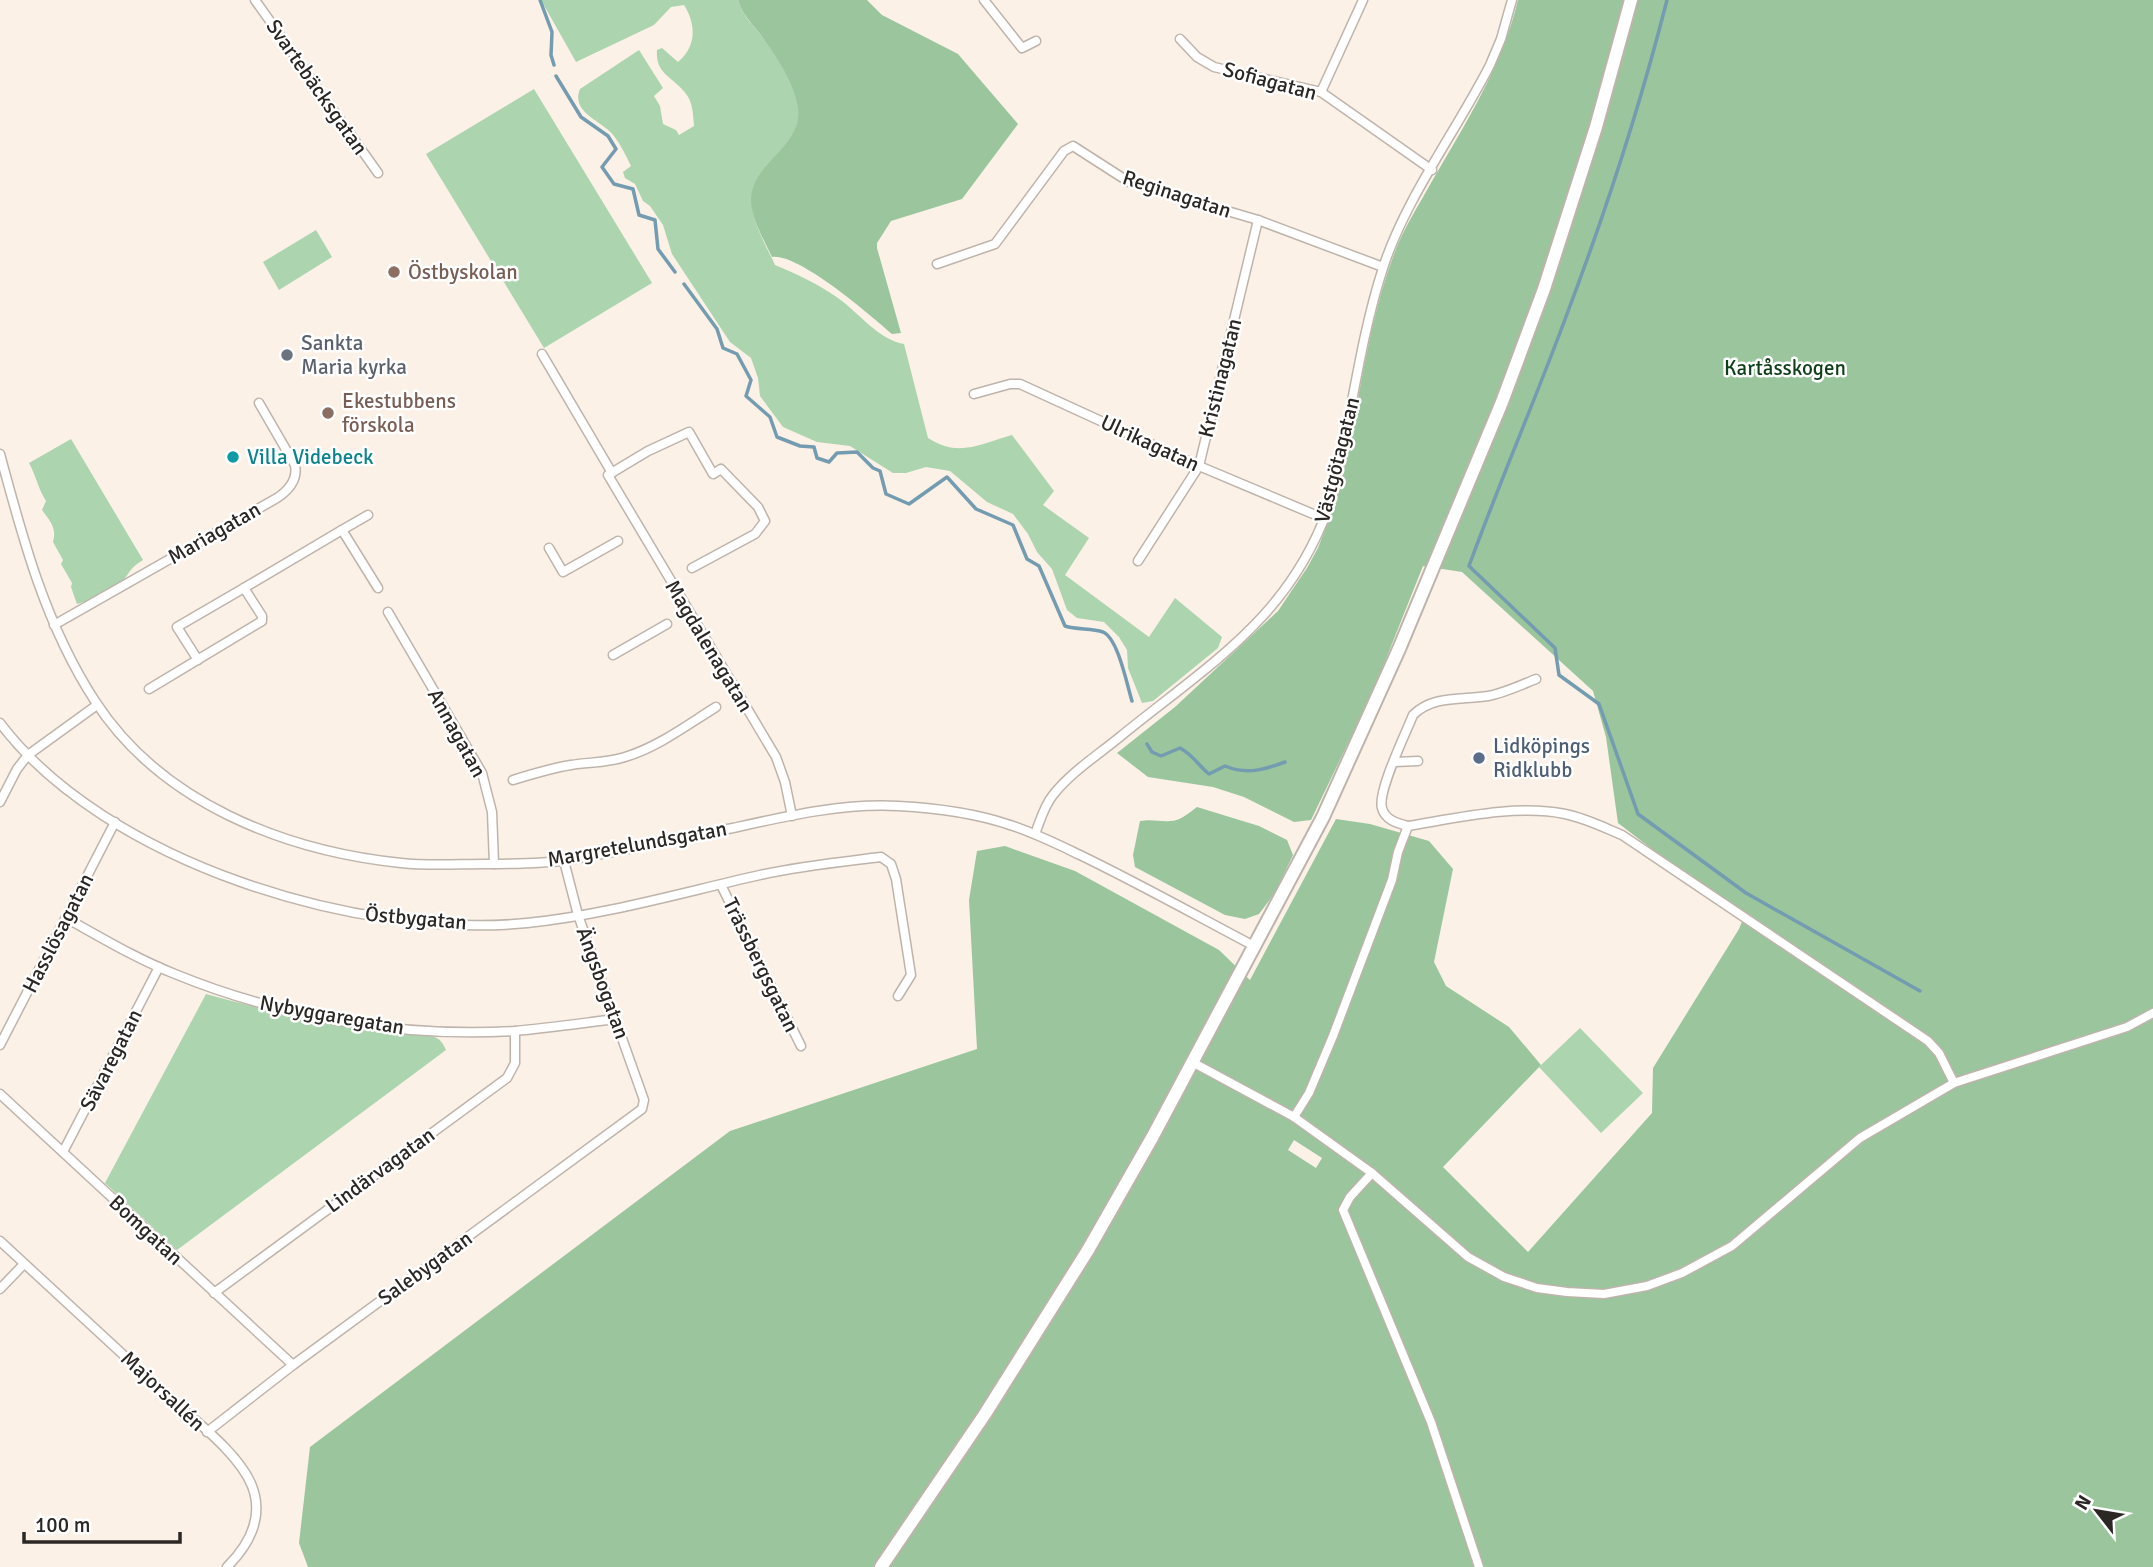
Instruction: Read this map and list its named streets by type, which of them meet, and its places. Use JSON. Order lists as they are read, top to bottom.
{
  "streets": {
    "street": [
      "Sofiagatan",
      "Svartebäcksgatan",
      "Reginagatan",
      "Kristinagatan",
      "Ulrikagatan",
      "Västgötagatan",
      "Mariagatan",
      "Magdalenagatan",
      "Annagatan",
      "Margretelundsgatan",
      "Östbygatan",
      "Hasslösagatan",
      "Trässbergsgatan",
      "Ängsbogatan",
      "Nybyggaregatan",
      "Sävaregatan",
      "Lindärvagatan",
      "Bomgatan",
      "Salebygatan",
      "Majorsallén"
    ]
  },
  "crossings": [
    ["Sofiagatan", "Västgötagatan"],
    ["Reginagatan", "Kristinagatan"],
    ["Reginagatan", "Västgötagatan"],
    ["Kristinagatan", "Ulrikagatan"],
    ["Ulrikagatan", "Västgötagatan"],
    ["Västgötagatan", "Margretelundsgatan"],
    ["Mariagatan", "Margretelundsgatan"],
    ["Magdalenagatan", "Margretelundsgatan"],
    ["Annagatan", "Margretelundsgatan"],
    ["Margretelundsgatan", "Ängsbogatan"],
    ["Östbygatan", "Hasslösagatan"],
    ["Östbygatan", "Trässbergsgatan"],
    ["Östbygatan", "Ängsbogatan"],
    ["Hasslösagatan", "Nybyggaregatan"],
    ["Ängsbogatan", "Nybyggaregatan"],
    ["Ängsbogatan", "Salebygatan"],
    ["Nybyggaregatan", "Sävaregatan"],
    ["Nybyggaregatan", "Lindärvagatan"],
    ["Sävaregatan", "Bomgatan"],
    ["Lindärvagatan", "Bomgatan"],
    ["Bomgatan", "Salebygatan"],
    ["Salebygatan", "Majorsallén"]
  ],
  "parks": ["Kartåsskogen"],
  "places": [
    "Östbyskolan",
    "Sankta Maria kyrka",
    "Ekestubbens förskola",
    "Villa Videbeck",
    "Lidköpings Ridklubb"
  ],
  "scale_bar": "100 m",
  "north": "top left"
}
